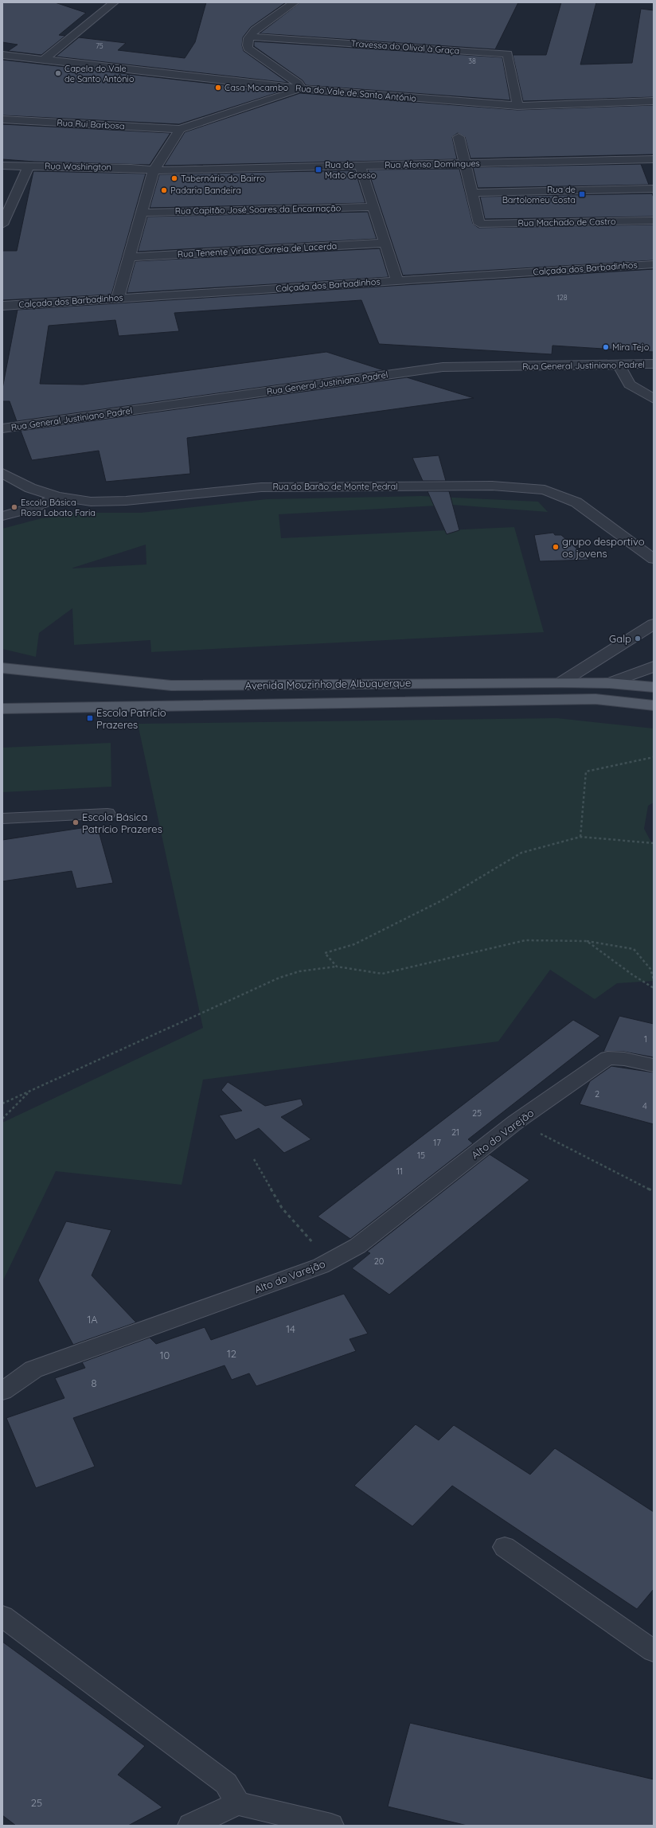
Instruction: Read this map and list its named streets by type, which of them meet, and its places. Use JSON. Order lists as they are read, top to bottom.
{
  "streets": {
    "main road": ["Avenida Mouzinho de Albuquerque"],
    "street": [
      "Travessa do Olival à Graça",
      "Rua do Vale de Santo António",
      "Rua Rui Barbosa",
      "Rua Afonso Domingues",
      "Rua Washington",
      "Rua Capitão José Soares da Encarnação",
      "Rua Machado de Castro",
      "Rua Tenente Viriato Correia de Lacerda",
      "Calçada dos Barbadinhos",
      "Rua General Justiniano Padrel",
      "Rua do Barão de Monte Pedral",
      "Alto do Varejão"
    ]
  },
  "crossings": [
    ["Travessa do Olival à Graça", "Rua do Vale de Santo António"],
    ["Rua Afonso Domingues", "Rua Washington"]
  ],
  "places": {
    "other": [
      "Capela do Vale de Santo António",
      "Casa Mocambo",
      "Tabernário do Bairro",
      "Padaria Bandeira",
      "Mira Tejo",
      "Escola Básica Rosa Lobato Faria",
      "grupo desportivo os jovens",
      "Galp",
      "Escola Básica Patrício Prazeres"
    ],
    "transit": ["Rua do Mato Grosso", "Rua de Bartolomeu Costa", "Escola Patrício Prazeres"]
  },
  "house_numbers": [
    "75",
    "38",
    "128",
    "1",
    "2",
    "4",
    "25",
    "21",
    "17",
    "15",
    "11",
    "20",
    "1A",
    "14",
    "12",
    "10",
    "8",
    "25"
  ]
}
